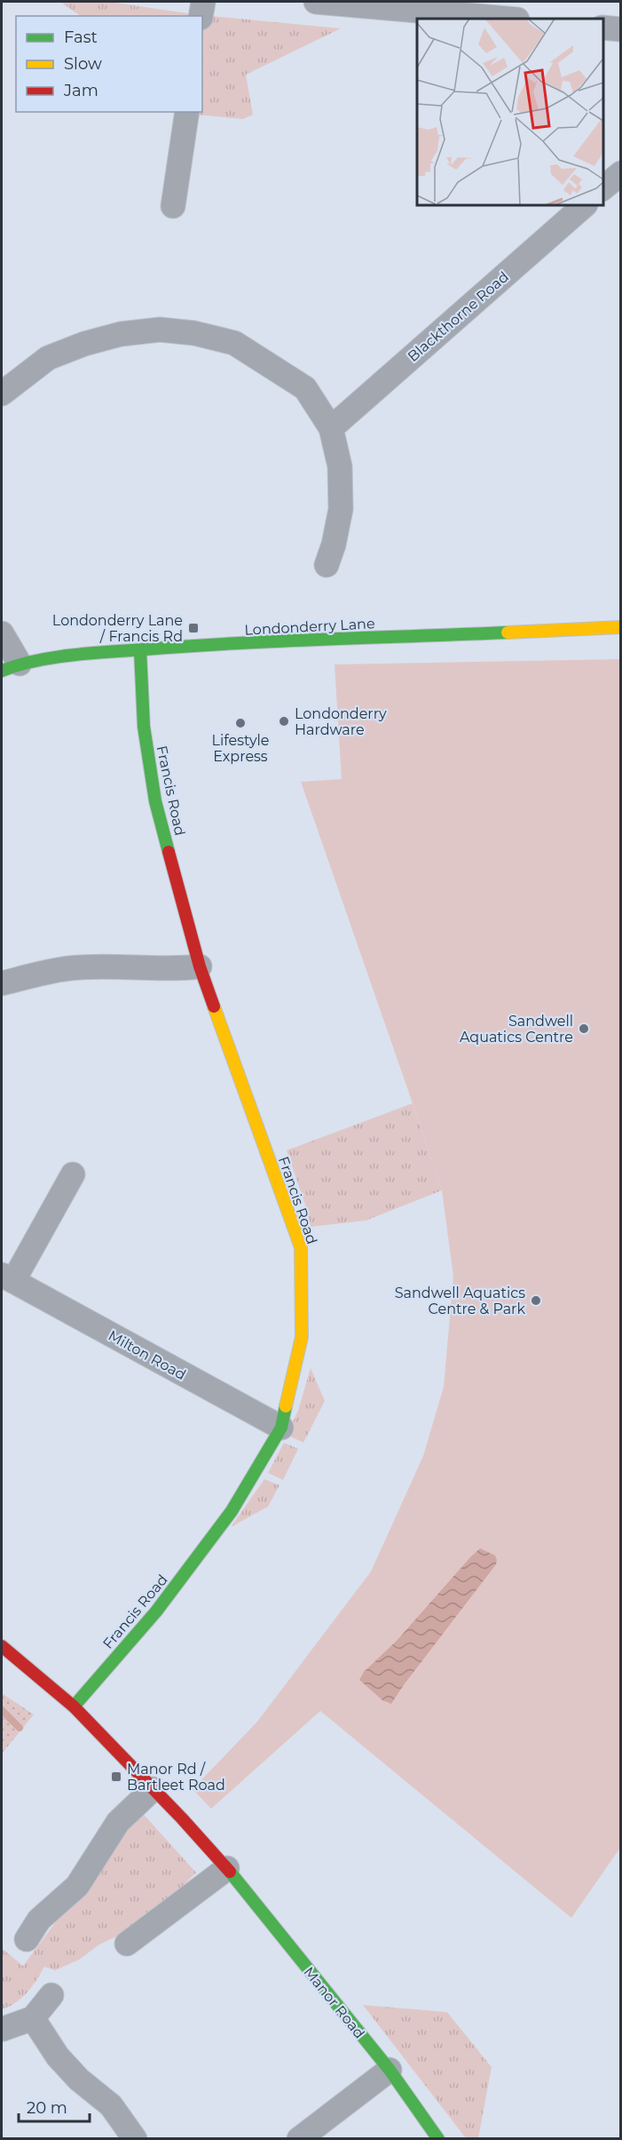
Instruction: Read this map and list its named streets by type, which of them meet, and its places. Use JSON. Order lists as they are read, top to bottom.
{
  "streets": {
    "street": [
      "Blackthorne Road",
      "Londonderry Lane",
      "Francis Road",
      "Milton Road",
      "Manor Road"
    ]
  },
  "crossings": [
    ["Londonderry Lane", "Francis Road"],
    ["Francis Road", "Milton Road"],
    ["Francis Road", "Manor Road"]
  ],
  "places": {
    "transit": ["Londonderry Lane / Francis Rd", "Manor Rd / Bartleet Road"],
    "other": [
      "Londonderry Hardware",
      "Lifestyle Express",
      "Sandwell Aquatics Centre",
      "Sandwell Aquatics Centre & Park"
    ]
  },
  "legend": ["Fast", "Slow", "Jam"],
  "scale_bar": "20 m"
}
